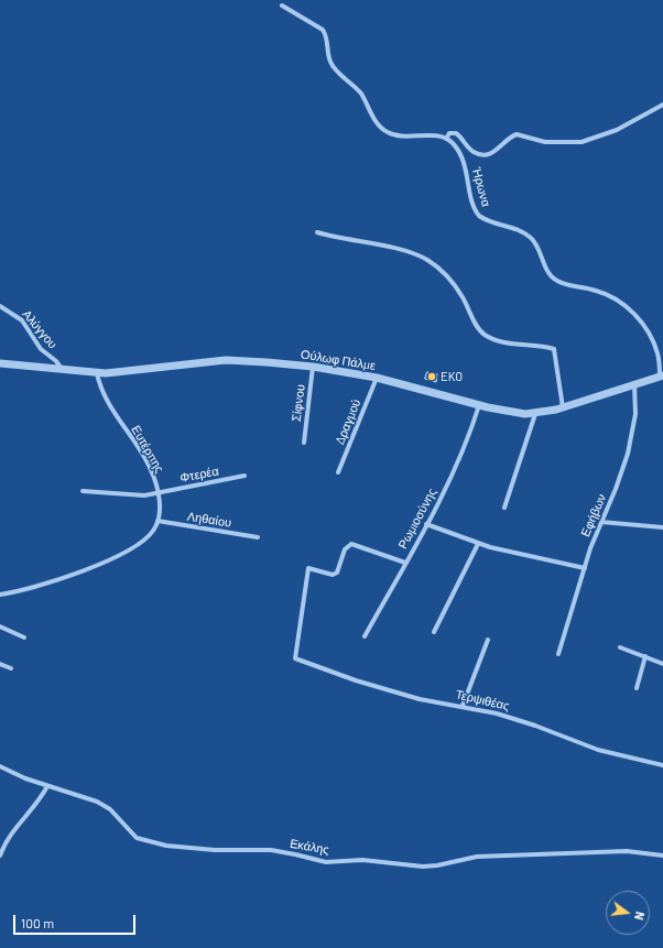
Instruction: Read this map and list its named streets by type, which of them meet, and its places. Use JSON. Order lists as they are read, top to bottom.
{
  "streets": {
    "street": [
      "Ήρωνα",
      "Αλύγγου",
      "Ούλωφ Πάλμε",
      "Σίφνου",
      "Δραγμού",
      "Ευτέρπης",
      "Φτερέα",
      "Εφήβων",
      "Ρωμιοσύνης",
      "Ληθαίου",
      "Τερψιθέας",
      "Εκάλης"
    ]
  },
  "crossings": [
    ["Ήρωνα", "Ούλωφ Πάλμε"],
    ["Αλύγγου", "Ούλωφ Πάλμε"],
    ["Ούλωφ Πάλμε", "Σίφνου"],
    ["Ούλωφ Πάλμε", "Δραγμού"],
    ["Ούλωφ Πάλμε", "Ευτέρπης"],
    ["Ούλωφ Πάλμε", "Εφήβων"],
    ["Ούλωφ Πάλμε", "Ρωμιοσύνης"],
    ["Ευτέρπης", "Φτερέα"],
    ["Ευτέρπης", "Ληθαίου"],
    ["Ρωμιοσύνης", "Τερψιθέας"]
  ],
  "places": ["EKO"],
  "scale_bar": "100 m",
  "north": "right"
}
